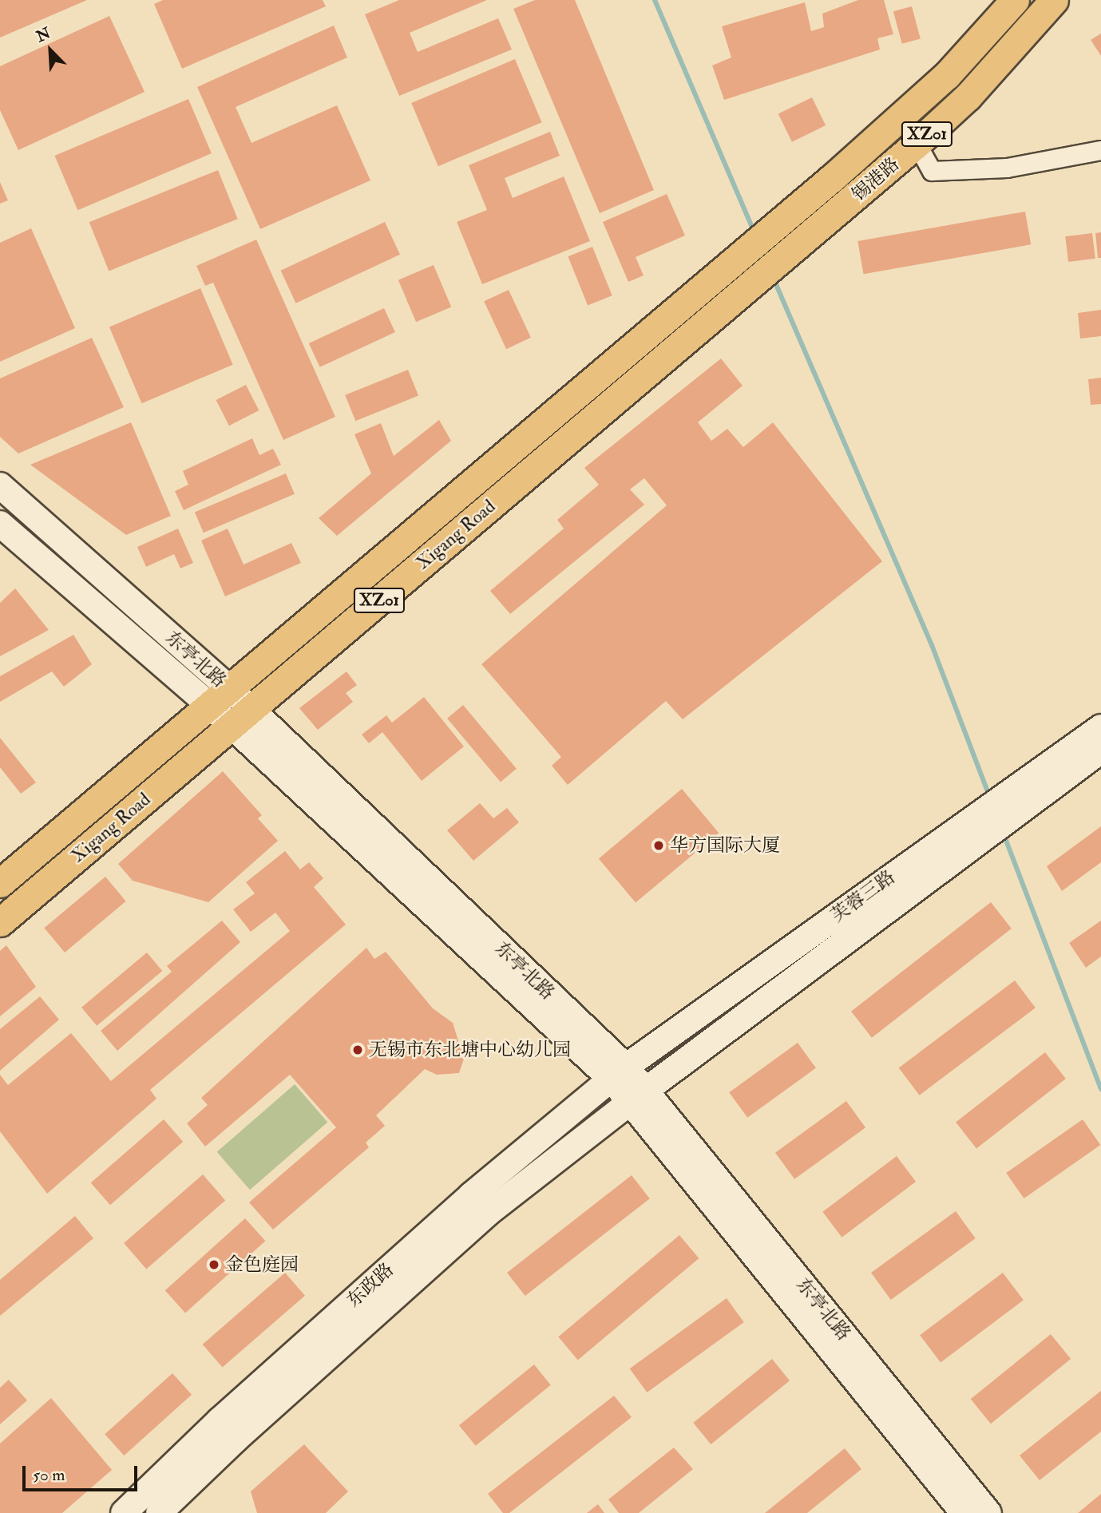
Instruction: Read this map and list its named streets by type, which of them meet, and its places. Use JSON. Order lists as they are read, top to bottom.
{
  "streets": {
    "main road": [
      "XZ01",
      "锡港路",
      "Xigang Road",
      "东亭北路",
      "芙蓉三路",
      "东政路"
    ]
  },
  "crossings": [
    ["锡港路", "Xigang Road"],
    ["Xigang Road", "东亭北路"],
    ["东亭北路", "芙蓉三路"],
    ["东亭北路", "东政路"],
    ["芙蓉三路", "东政路"]
  ],
  "places": ["华方国际大厦", "无锡市东北塘中心幼儿园", "金色庭园"],
  "scale_bar": "50 m",
  "north": "top left"
}
